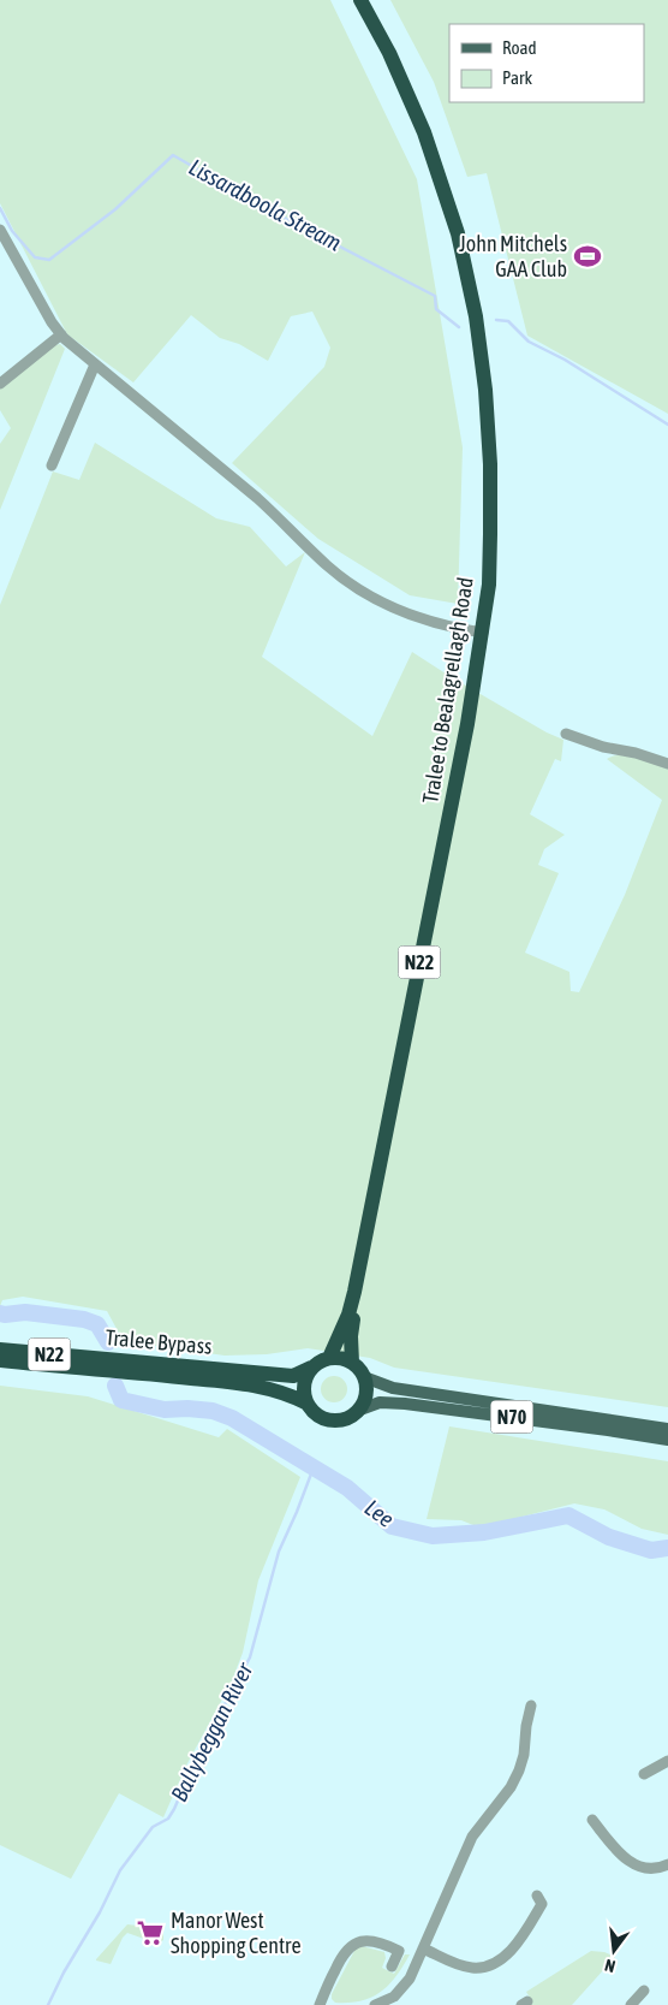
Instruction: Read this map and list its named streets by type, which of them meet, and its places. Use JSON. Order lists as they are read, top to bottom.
{
  "streets": {
    "highway": ["Tralee to Bealagrellagh Road", "N22", "Tralee Bypass"],
    "main road": ["N70"]
  },
  "crossings": [
    ["Tralee to Bealagrellagh Road", "N22"],
    ["Tralee to Bealagrellagh Road", "Tralee Bypass"],
    ["Tralee to Bealagrellagh Road", "N70"],
    ["N22", "Tralee Bypass"],
    ["N22", "N70"],
    ["Tralee Bypass", "N70"]
  ],
  "water": ["Lissardboola Stream", "Lee", "Ballybeggan River"],
  "places": {
    "sports": ["John Mitchels GAA Club"],
    "supermarket": ["Manor West Shopping Centre"]
  },
  "legend": ["Road", "Park"],
  "north": "bottom"
}
